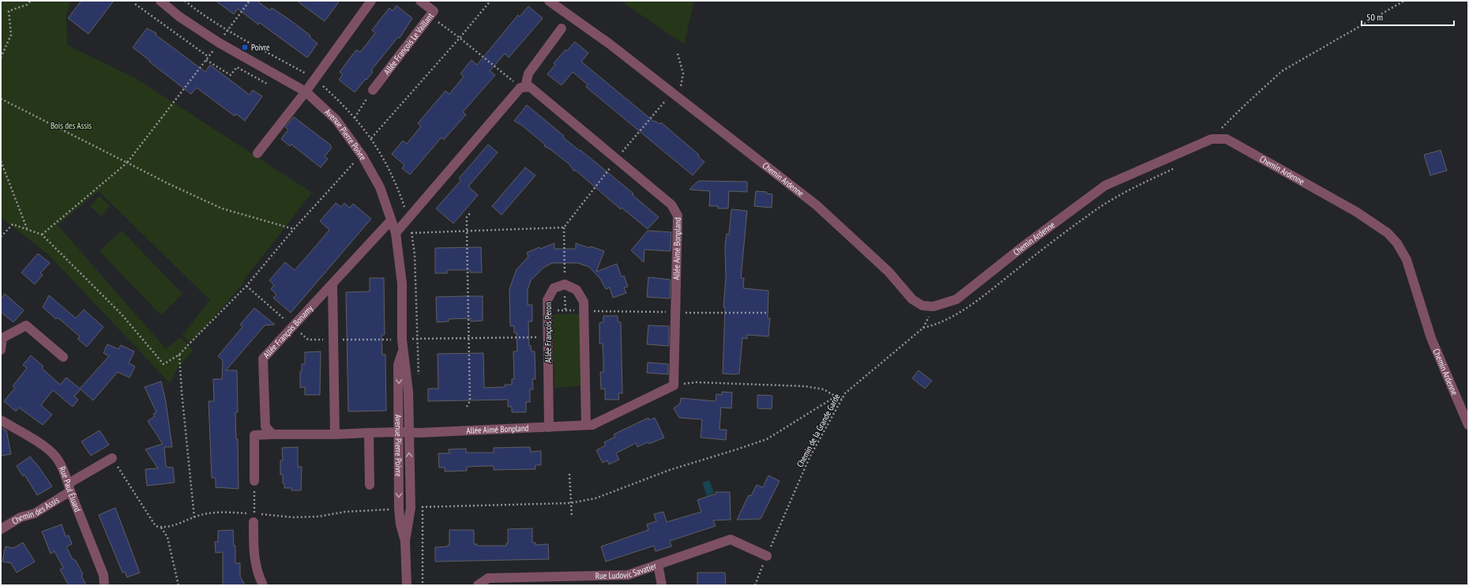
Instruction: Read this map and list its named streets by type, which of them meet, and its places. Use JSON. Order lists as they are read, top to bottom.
{
  "streets": {
    "street": [
      "Allée François Le Vaillant",
      "Avenue Pierre Poivre",
      "Chemin Ardenne",
      "Allée Aimé Bonpland",
      "Allée François Bonamy",
      "Allée François Peron",
      "Rue Paul Éluard",
      "Chemin des Assis",
      "Rue Ludovic Savatier"
    ],
    "path": ["Chemin de la Grande Garde"]
  },
  "crossings": [
    ["Avenue Pierre Poivre", "Allée Aimé Bonpland"],
    ["Avenue Pierre Poivre", "Allée François Bonamy"],
    ["Allée Aimé Bonpland", "Allée François Peron"],
    ["Chemin de la Grande Garde", "Rue Ludovic Savatier"],
    ["Rue Paul Éluard", "Chemin des Assis"]
  ],
  "parks": ["Bois des Assis"],
  "places": {
    "transit": ["Poivre"]
  },
  "scale_bar": "50 m"
}
